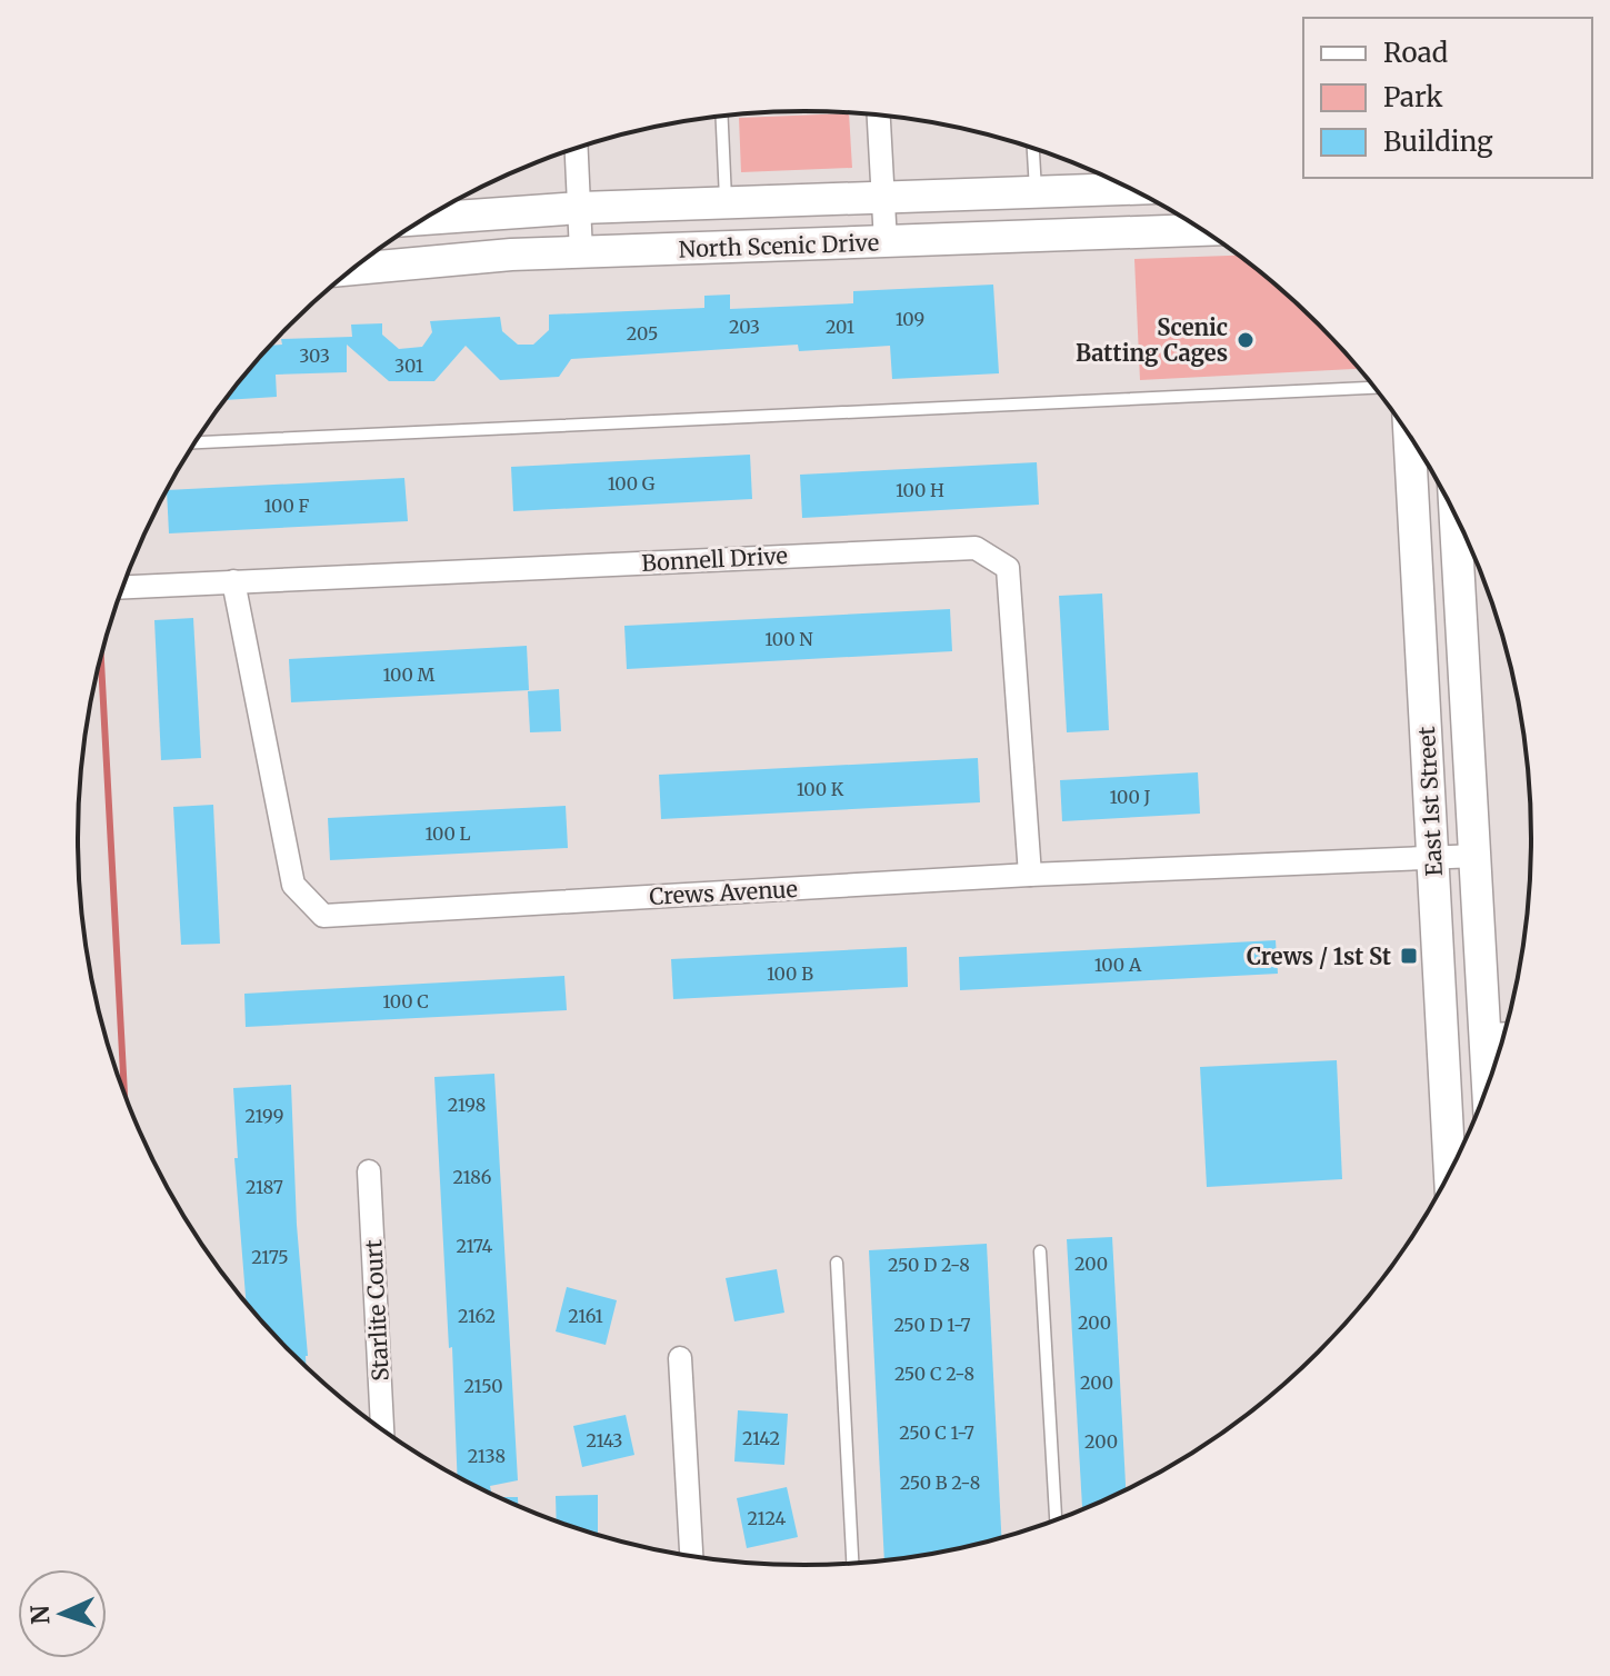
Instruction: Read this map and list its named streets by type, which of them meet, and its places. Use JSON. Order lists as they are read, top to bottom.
{
  "streets": {
    "main road": ["North Scenic Drive", "East 1st Street"],
    "street": ["Bonnell Drive", "Crews Avenue", "Starlite Court"]
  },
  "crossings": [
    ["Bonnell Drive", "Crews Avenue"],
    ["East 1st Street", "Crews Avenue"]
  ],
  "places": {
    "other": ["Scenic Batting Cages"],
    "transit": ["Crews / 1st St"]
  },
  "house_numbers": [
    "109",
    "203",
    "201",
    "205",
    "303",
    "301",
    "100 G",
    "100 H",
    "100 F",
    "100 N",
    "100 M",
    "100 K",
    "100 J",
    "100 L",
    "100 A",
    "100 B",
    "100 C",
    "2198",
    "2199",
    "2186",
    "2187",
    "2174",
    "2175",
    "200",
    "250 D 2-8",
    "2162",
    "2161",
    "200",
    "250 D 1-7",
    "250 C 2-8",
    "200",
    "2150",
    "250 C 1-7",
    "2142",
    "2143",
    "200",
    "2138",
    "250 B 2-8",
    "2124"
  ],
  "legend": ["Road", "Park", "Building"],
  "north": "left"
}
